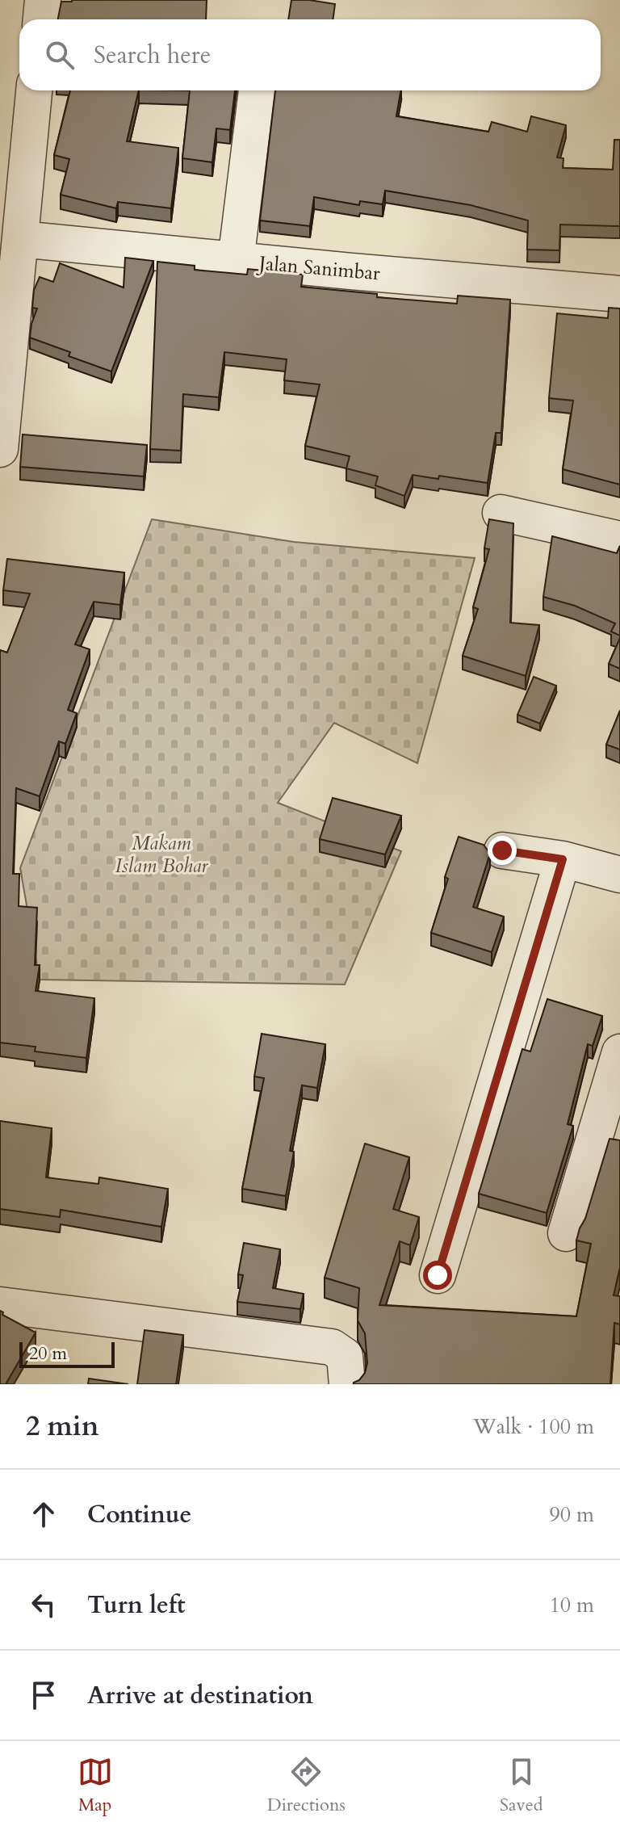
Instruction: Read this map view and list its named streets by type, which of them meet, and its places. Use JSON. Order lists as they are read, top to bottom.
{
  "streets": {
    "street": ["Jalan Sanimbar"]
  },
  "parks": ["Makam Islam Bohar"],
  "scale_bar": "20 m",
  "page": {
    "search": "Search here",
    "scale": "20 m",
    "heading": ["2 min", "Walk · 100 m"],
    "list": [
      ["Continue", "90 m"],
      ["Turn left", "10 m"],
      "Arrive at destination"
    ],
    "nav": ["Map", "Directions", "Saved"]
  }
}
